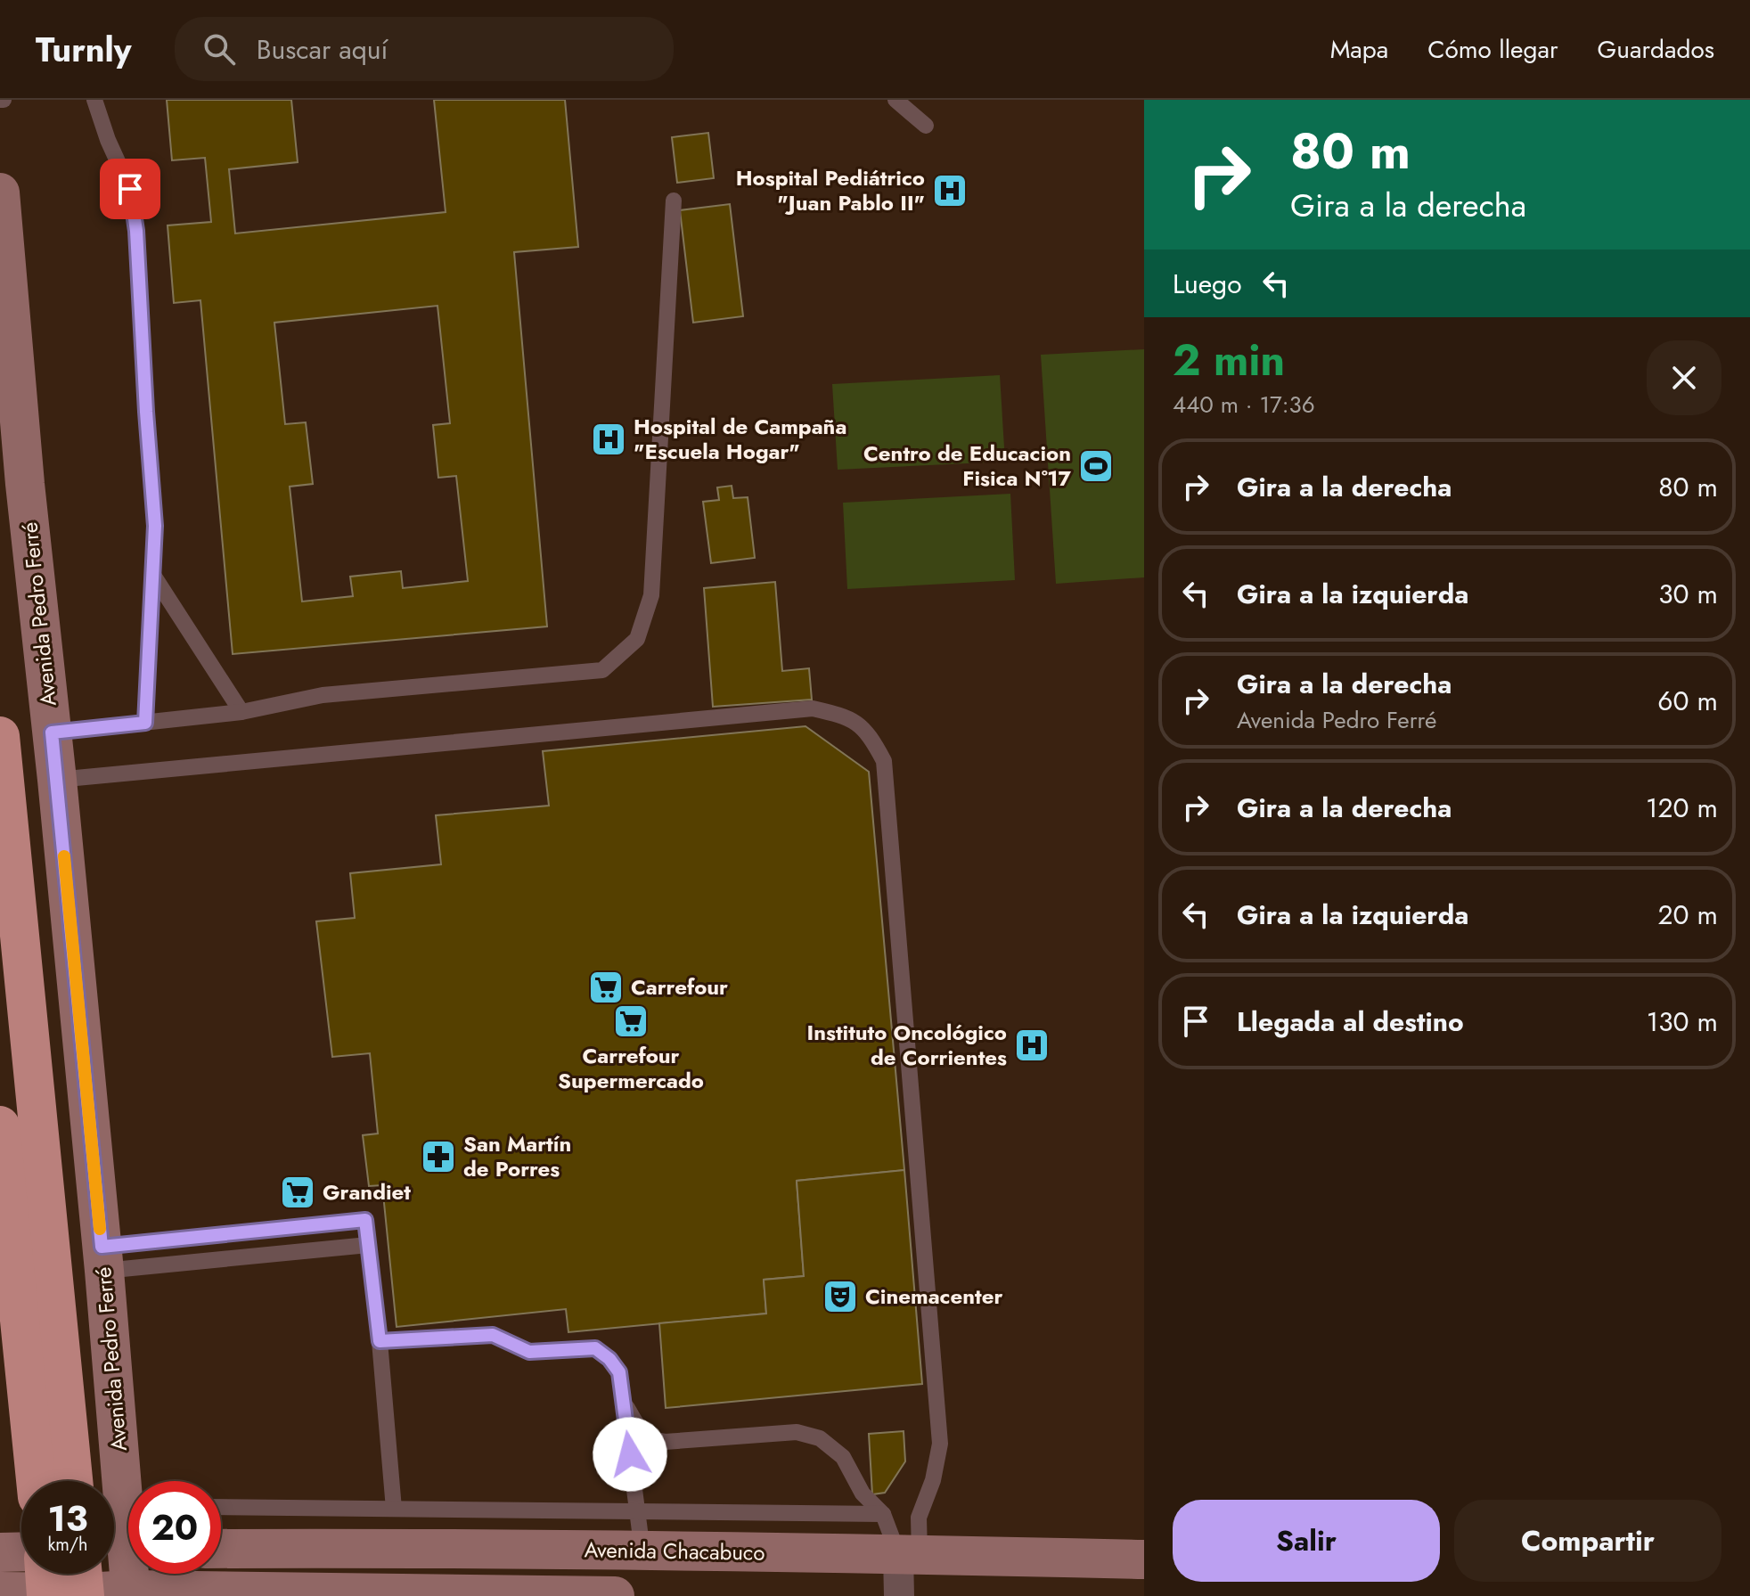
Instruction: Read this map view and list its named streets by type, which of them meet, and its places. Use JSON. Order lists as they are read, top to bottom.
{
  "streets": {
    "main road": ["Avenida Pedro Ferré", "Avenida Chacabuco"]
  },
  "places": {
    "hospital": ["Hospital Pediátrico \"Juan Pablo II\"", "Hospital de Campaña \"Escuela Hogar\"", "Instituto Oncológico de Corrientes"],
    "sports": ["Centro de Educacion Fisica Nº17"],
    "supermarket": ["Carrefour", "Carrefour Supermercado", "Grandiet"],
    "pharmacy": ["San Martín de Porres"],
    "theatre": ["Cinemacenter"]
  },
  "page": {
    "header": "Turnly",
    "search": "Buscar aquí",
    "nav": ["Mapa", "Cómo llegar", "Guardados"],
    "turn": ["80 m", "Gira a la derecha"],
    "then": "Luego",
    "heading": ["2 min", "440 m · 17:36"],
    "list": [
      {
        "name": "Gira a la derecha",
        "value": "80 m"
      },
      {
        "name": "Gira a la izquierda",
        "value": "30 m"
      },
      {
        "name": "Gira a la derecha",
        "note": "Avenida Pedro Ferré",
        "value": "60 m"
      },
      {
        "name": "Gira a la derecha",
        "value": "120 m"
      },
      {
        "name": "Gira a la izquierda",
        "value": "20 m"
      },
      {
        "name": "Llegada al destino",
        "value": "130 m"
      }
    ],
    "speed": "13 km/h",
    "limit": "20",
    "buttons": ["Salir", "Compartir"]
  }
}
